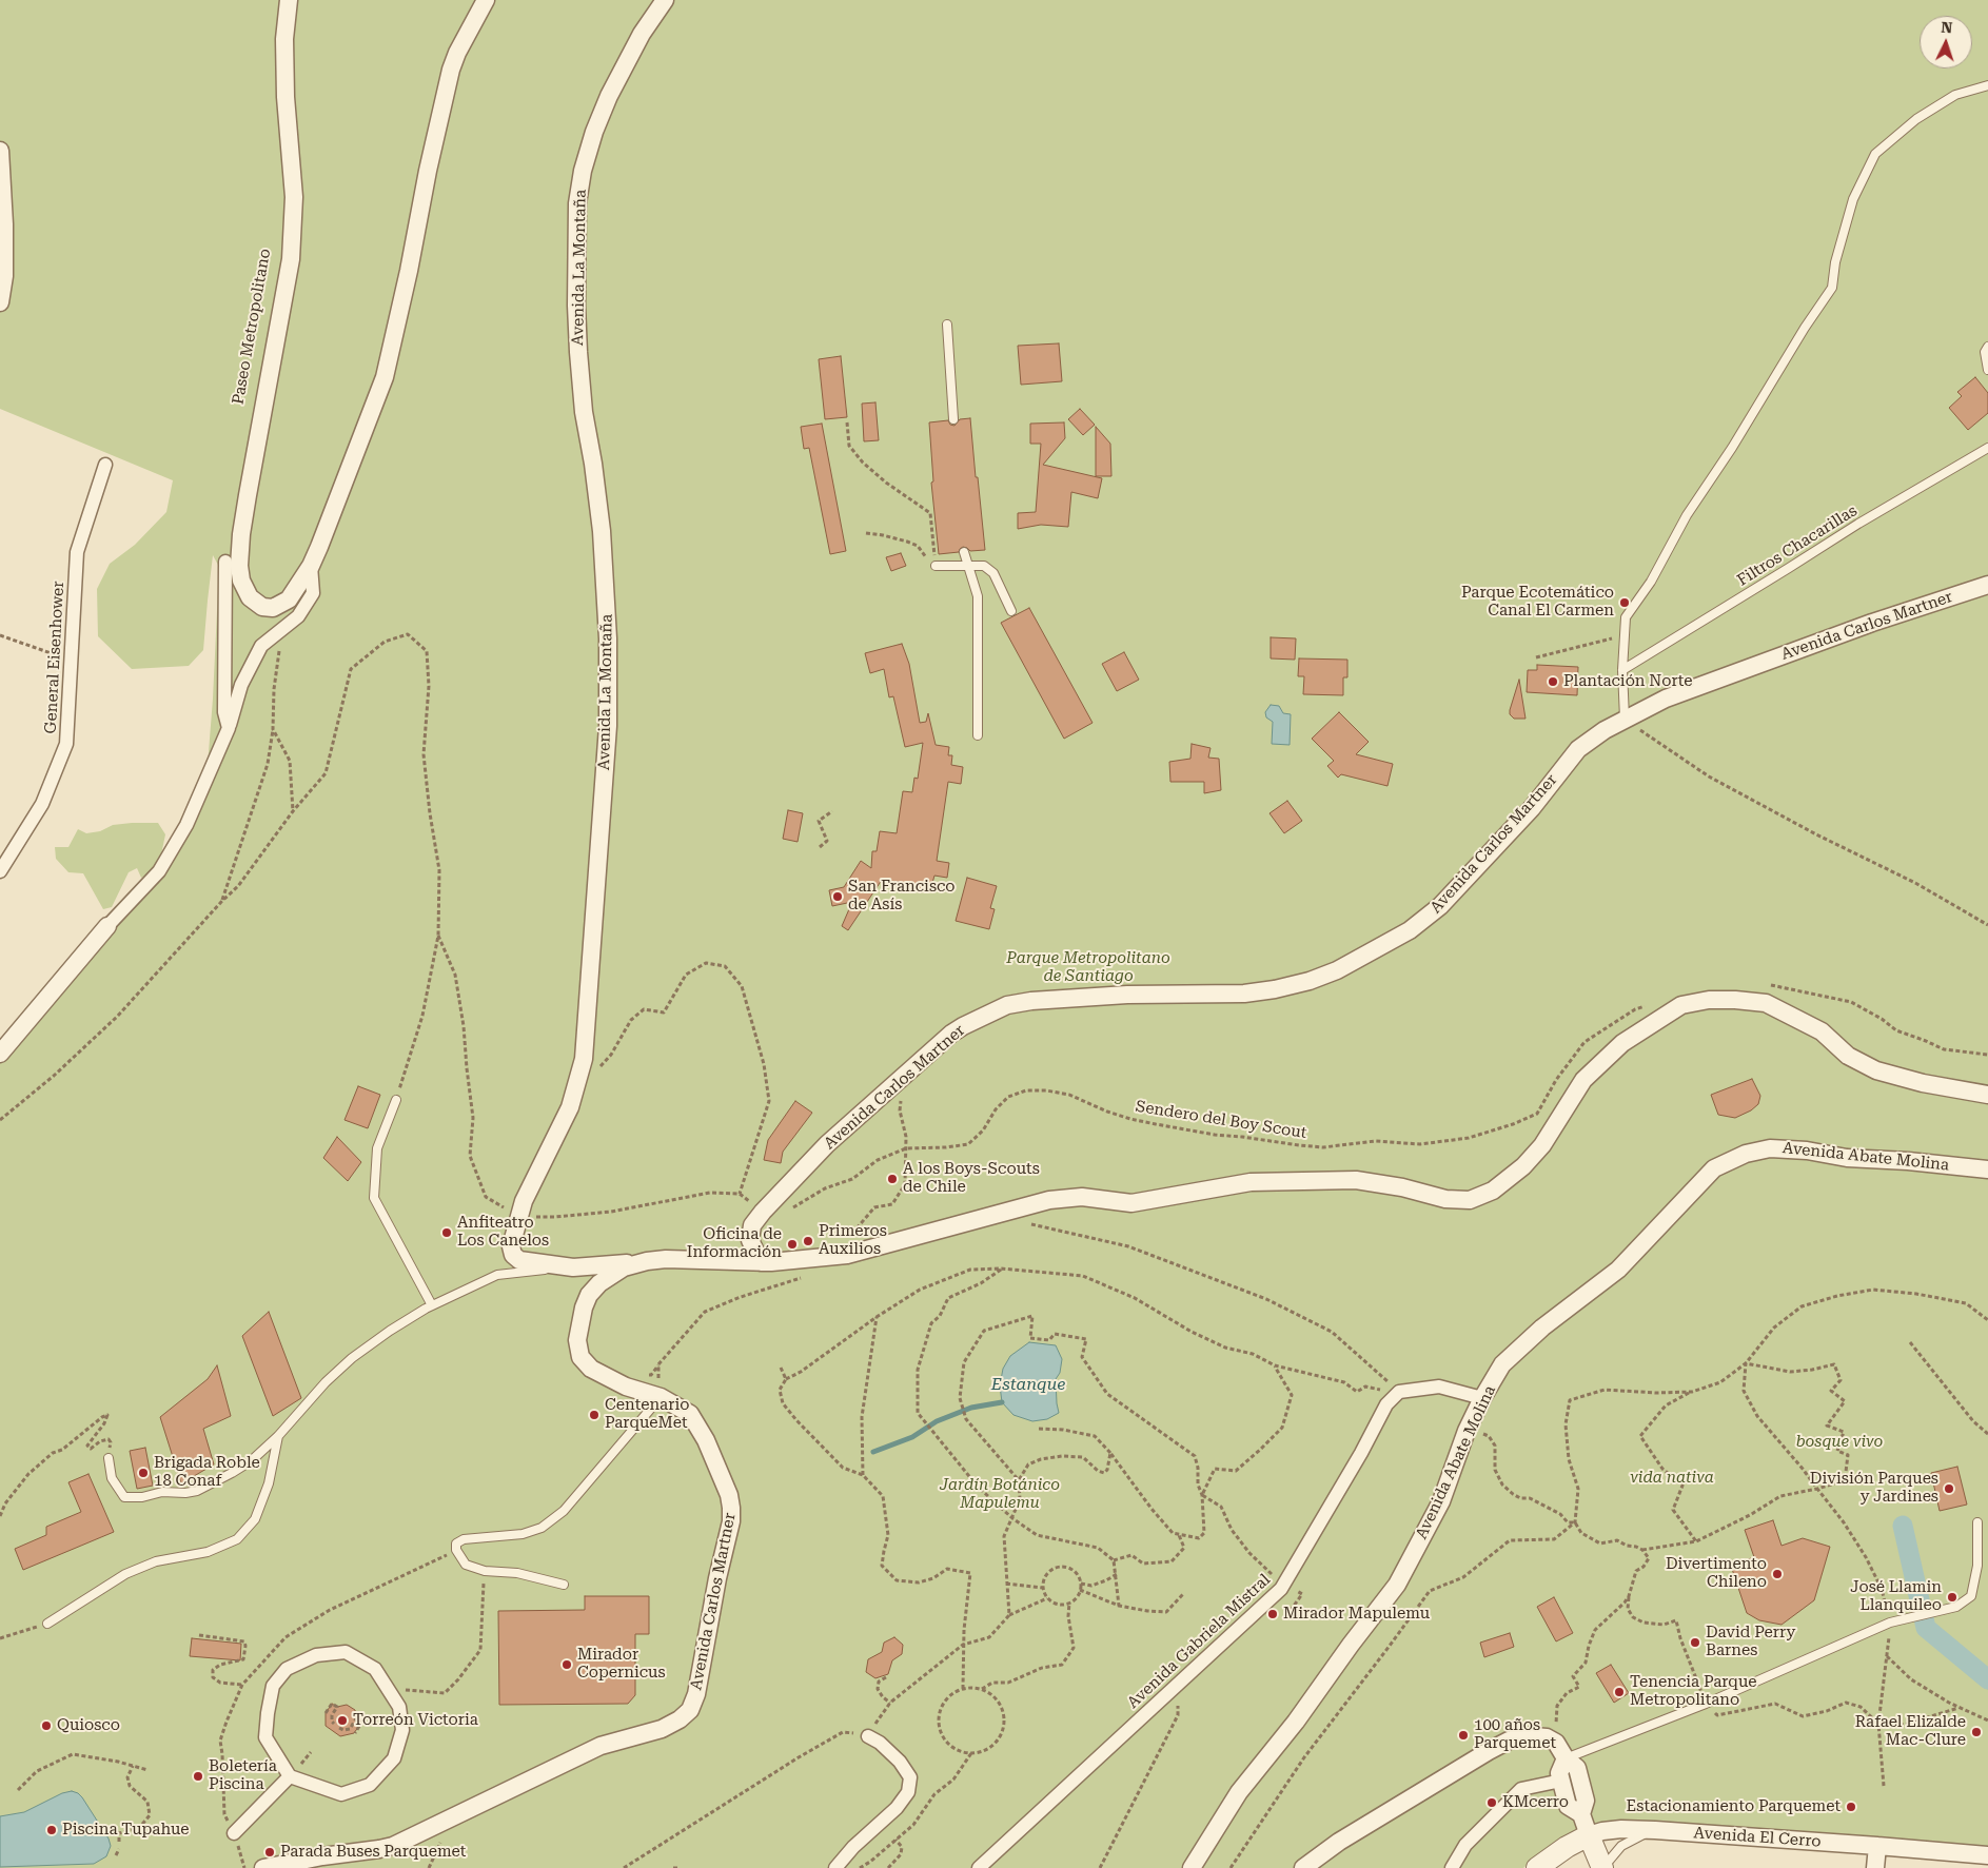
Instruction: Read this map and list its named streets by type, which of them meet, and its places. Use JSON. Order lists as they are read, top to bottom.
{
  "streets": {
    "street": [
      "Avenida La Montaña",
      "Avenida Carlos Martner",
      "General Eisenhower",
      "Avenida Abate Molina",
      "Avenida Gabriela Mistral",
      "Avenida El Cerro"
    ],
    "lane": ["Filtros Chacarillas"],
    "path": ["Sendero del Boy Scout"]
  },
  "crossings": [
    ["Avenida La Montaña", "Avenida Carlos Martner"]
  ],
  "water": ["Estanque"],
  "parks": [
    "Parque Metropolitano de Santiago",
    "bosque vivo",
    "vida nativa",
    "Jardín Botánico Mapulemu"
  ],
  "places": [
    "Parque Ecotemático Canal El Carmen",
    "Plantación Norte",
    "San Francisco de Asís",
    "A los Boys-Scouts de Chile",
    "Anfiteatro Los Canelos",
    "Primeros Auxilios",
    "Oficina de Información",
    "Centenario ParqueMet",
    "Brigada Roble 18 Conaf",
    "División Parques y Jardines",
    "Divertimento Chileno",
    "José Llamin Llanquileo",
    "Mirador Mapulemu",
    "David Perry Barnes",
    "Mirador Copernicus",
    "Tenencia Parque Metropolitano",
    "Torreón Victoria",
    "Quiosco",
    "Rafael Elizalde Mac-Clure",
    "100 años Parquemet",
    "Boletería Piscina",
    "KMcerro",
    "Estacionamiento Parquemet",
    "Piscina Tupahue",
    "Parada Buses Parquemet"
  ],
  "north": "top"
}
